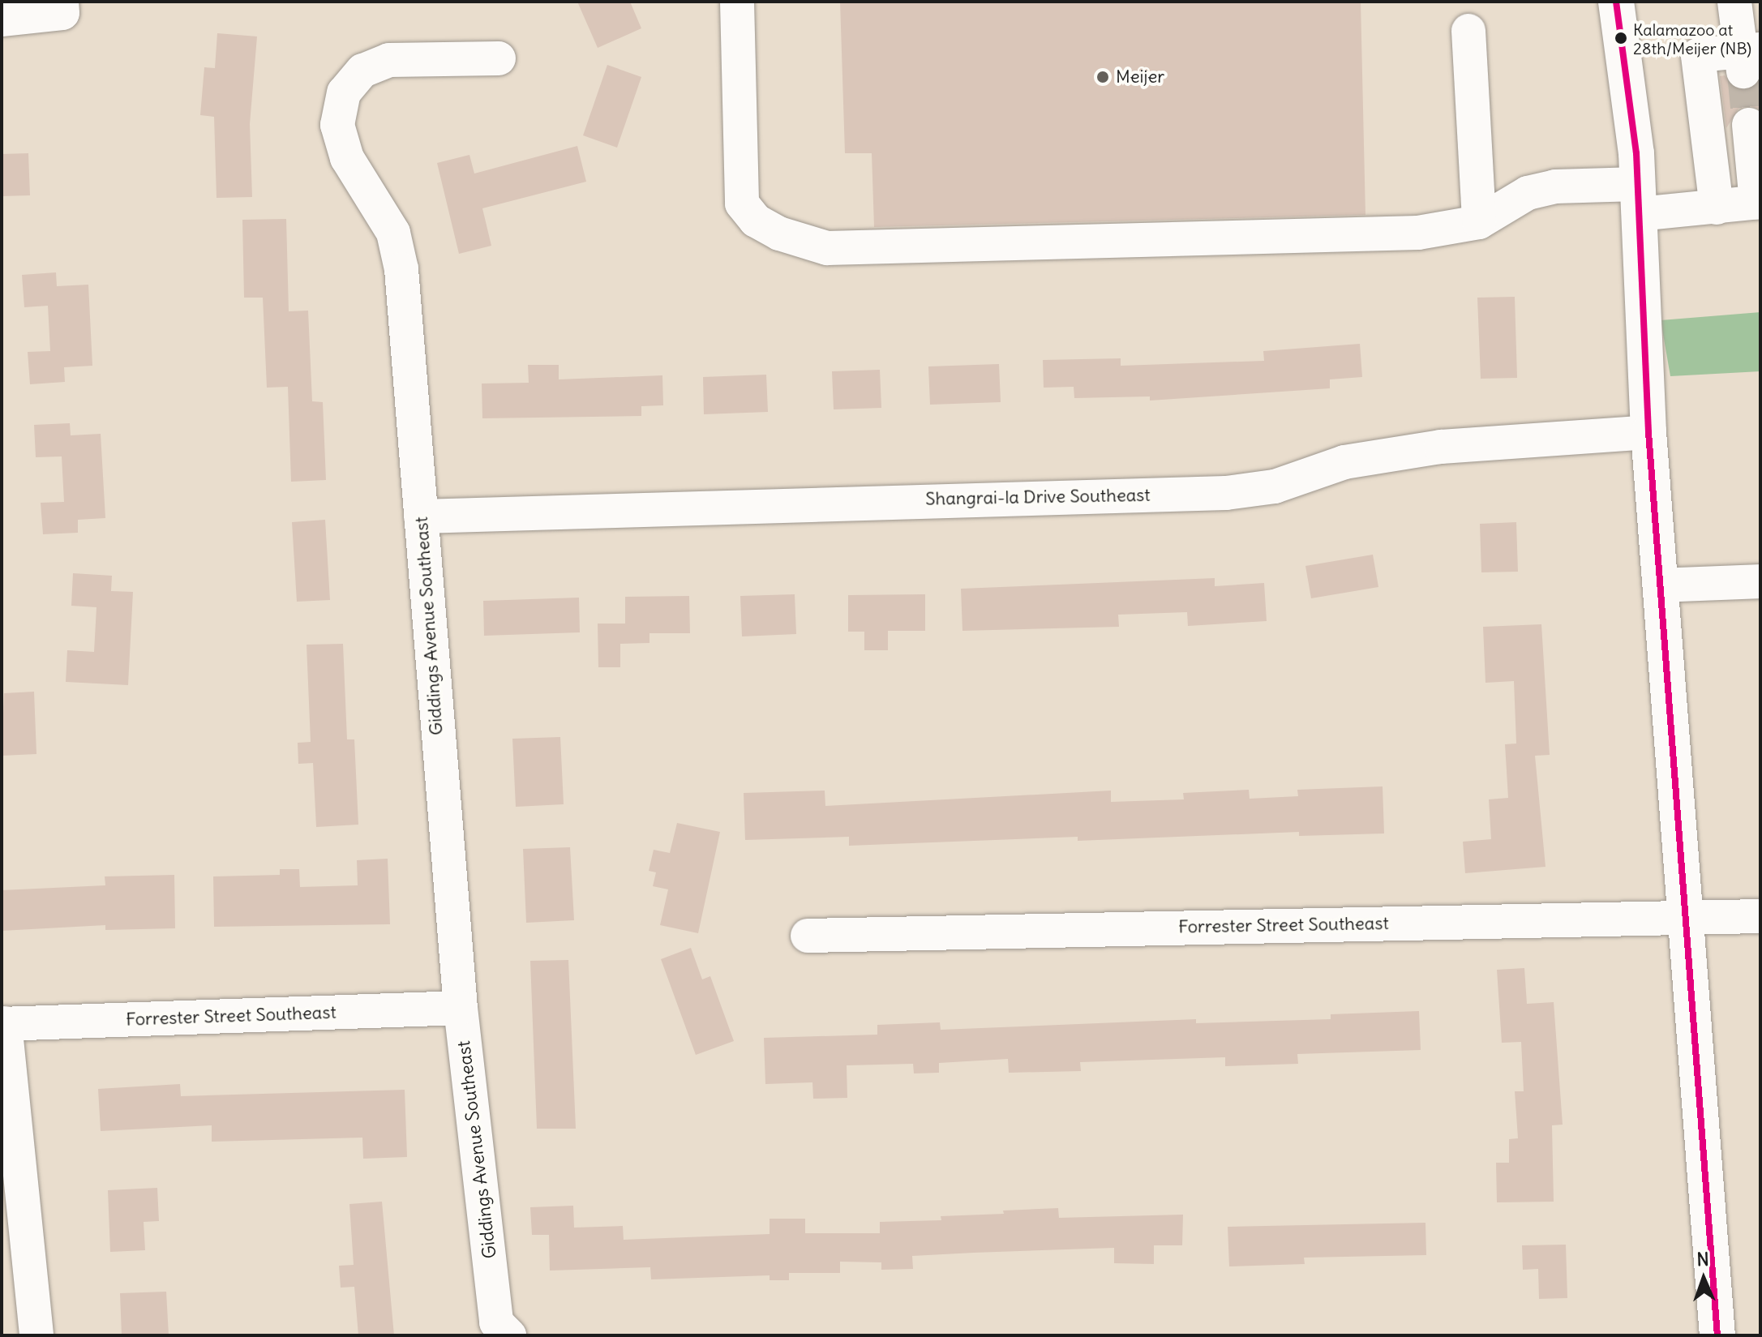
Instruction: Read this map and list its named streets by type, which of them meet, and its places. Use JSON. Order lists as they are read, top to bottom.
{
  "streets": {
    "street": ["Shangrai-la Drive Southeast", "Giddings Avenue Southeast", "Forrester Street Southeast"]
  },
  "crossings": [
    ["Shangrai-la Drive Southeast", "Giddings Avenue Southeast"],
    ["Giddings Avenue Southeast", "Forrester Street Southeast"]
  ],
  "places": ["Kalamazoo at 28th/Meijer (NB)", "Meijer"],
  "north": "top"
}
